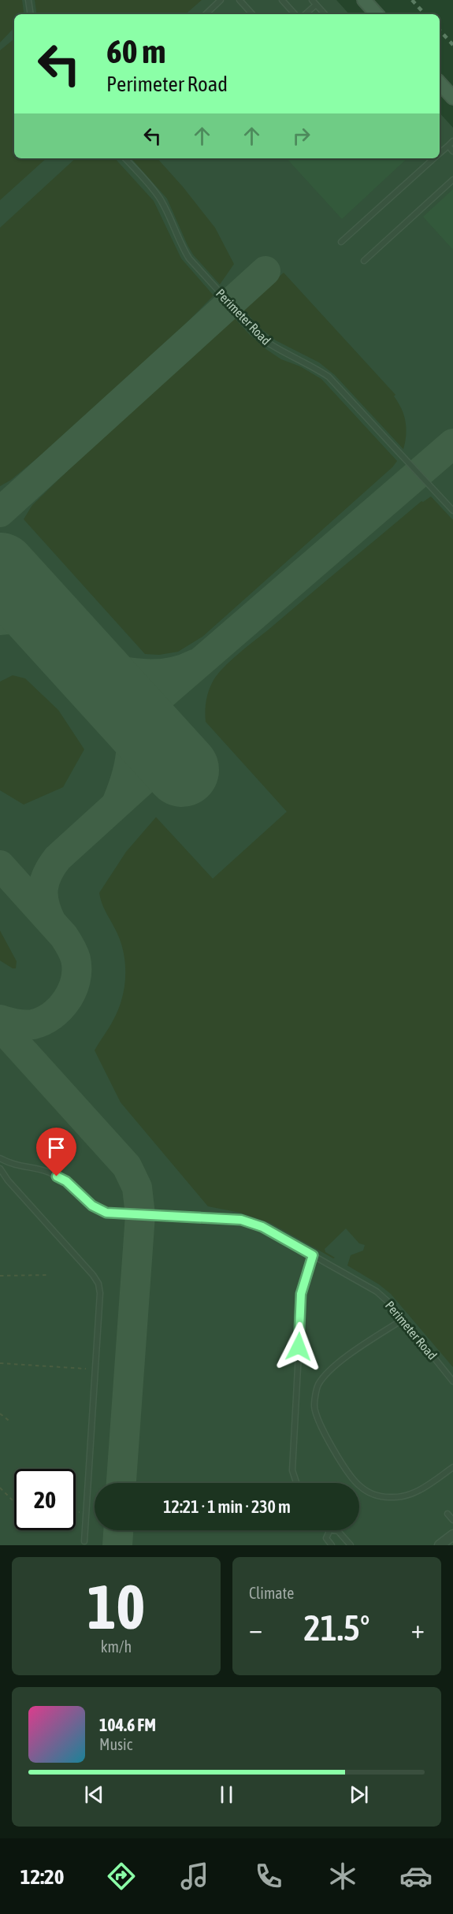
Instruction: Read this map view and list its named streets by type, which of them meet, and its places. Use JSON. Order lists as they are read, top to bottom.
{
  "streets": {
    "lane": ["Perimeter Road"]
  },
  "page": {
    "turn": ["60 m", "Perimeter Road"],
    "limit": "20",
    "trip": "12:21 · 1 min · 230 m",
    "tile": [
      ["10", "km/h"],
      "Climate"
    ],
    "heat": ["−", "21.5°", "+"],
    "song": ["104.6 FM", "Music"],
    "tabs": "12:20"
  }
}
